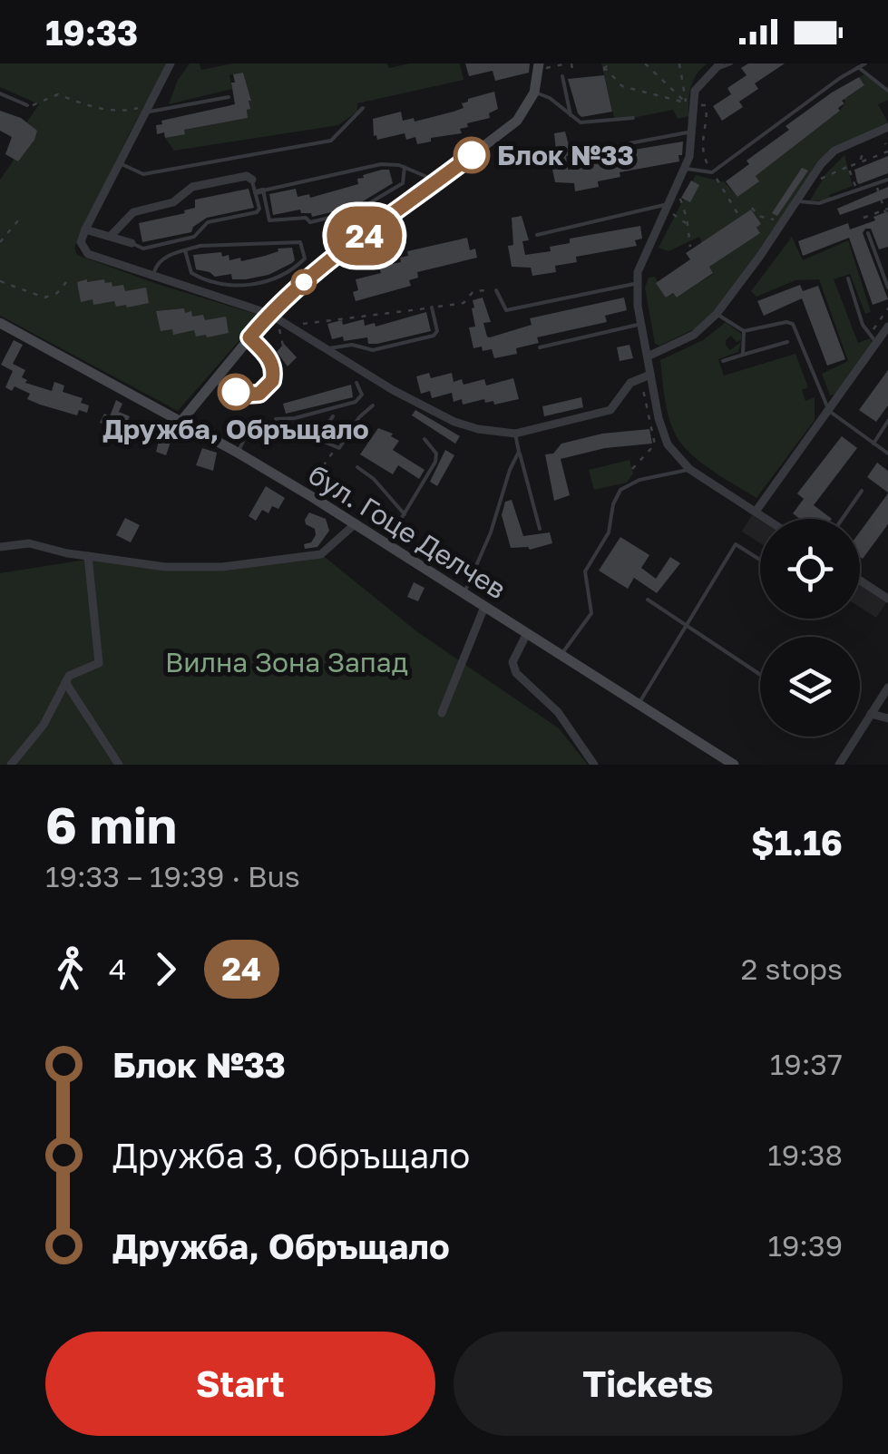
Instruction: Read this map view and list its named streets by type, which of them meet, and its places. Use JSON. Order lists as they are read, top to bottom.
{
  "streets": {
    "main road": ["бул. Гоце Делчев"]
  },
  "parks": ["Вилна Зона Запад"],
  "places": ["Блок №33", "Дружба, Обръщало"],
  "lines": ["bus line 24"],
  "page": {
    "status": "19:33",
    "on_map": "24",
    "heading": ["6 min", "19:33 – 19:39 · Bus", "$1.16"],
    "legs": ["4", "24", "2 stops"],
    "list": [
      {
        "name": "Блок №33",
        "value": "19:37"
      },
      {
        "name": "Дружба 3, Обръщало",
        "value": "19:38"
      },
      {
        "name": "Дружба, Обръщало",
        "value": "19:39"
      }
    ],
    "buttons": ["Start", "Tickets"]
  }
}
